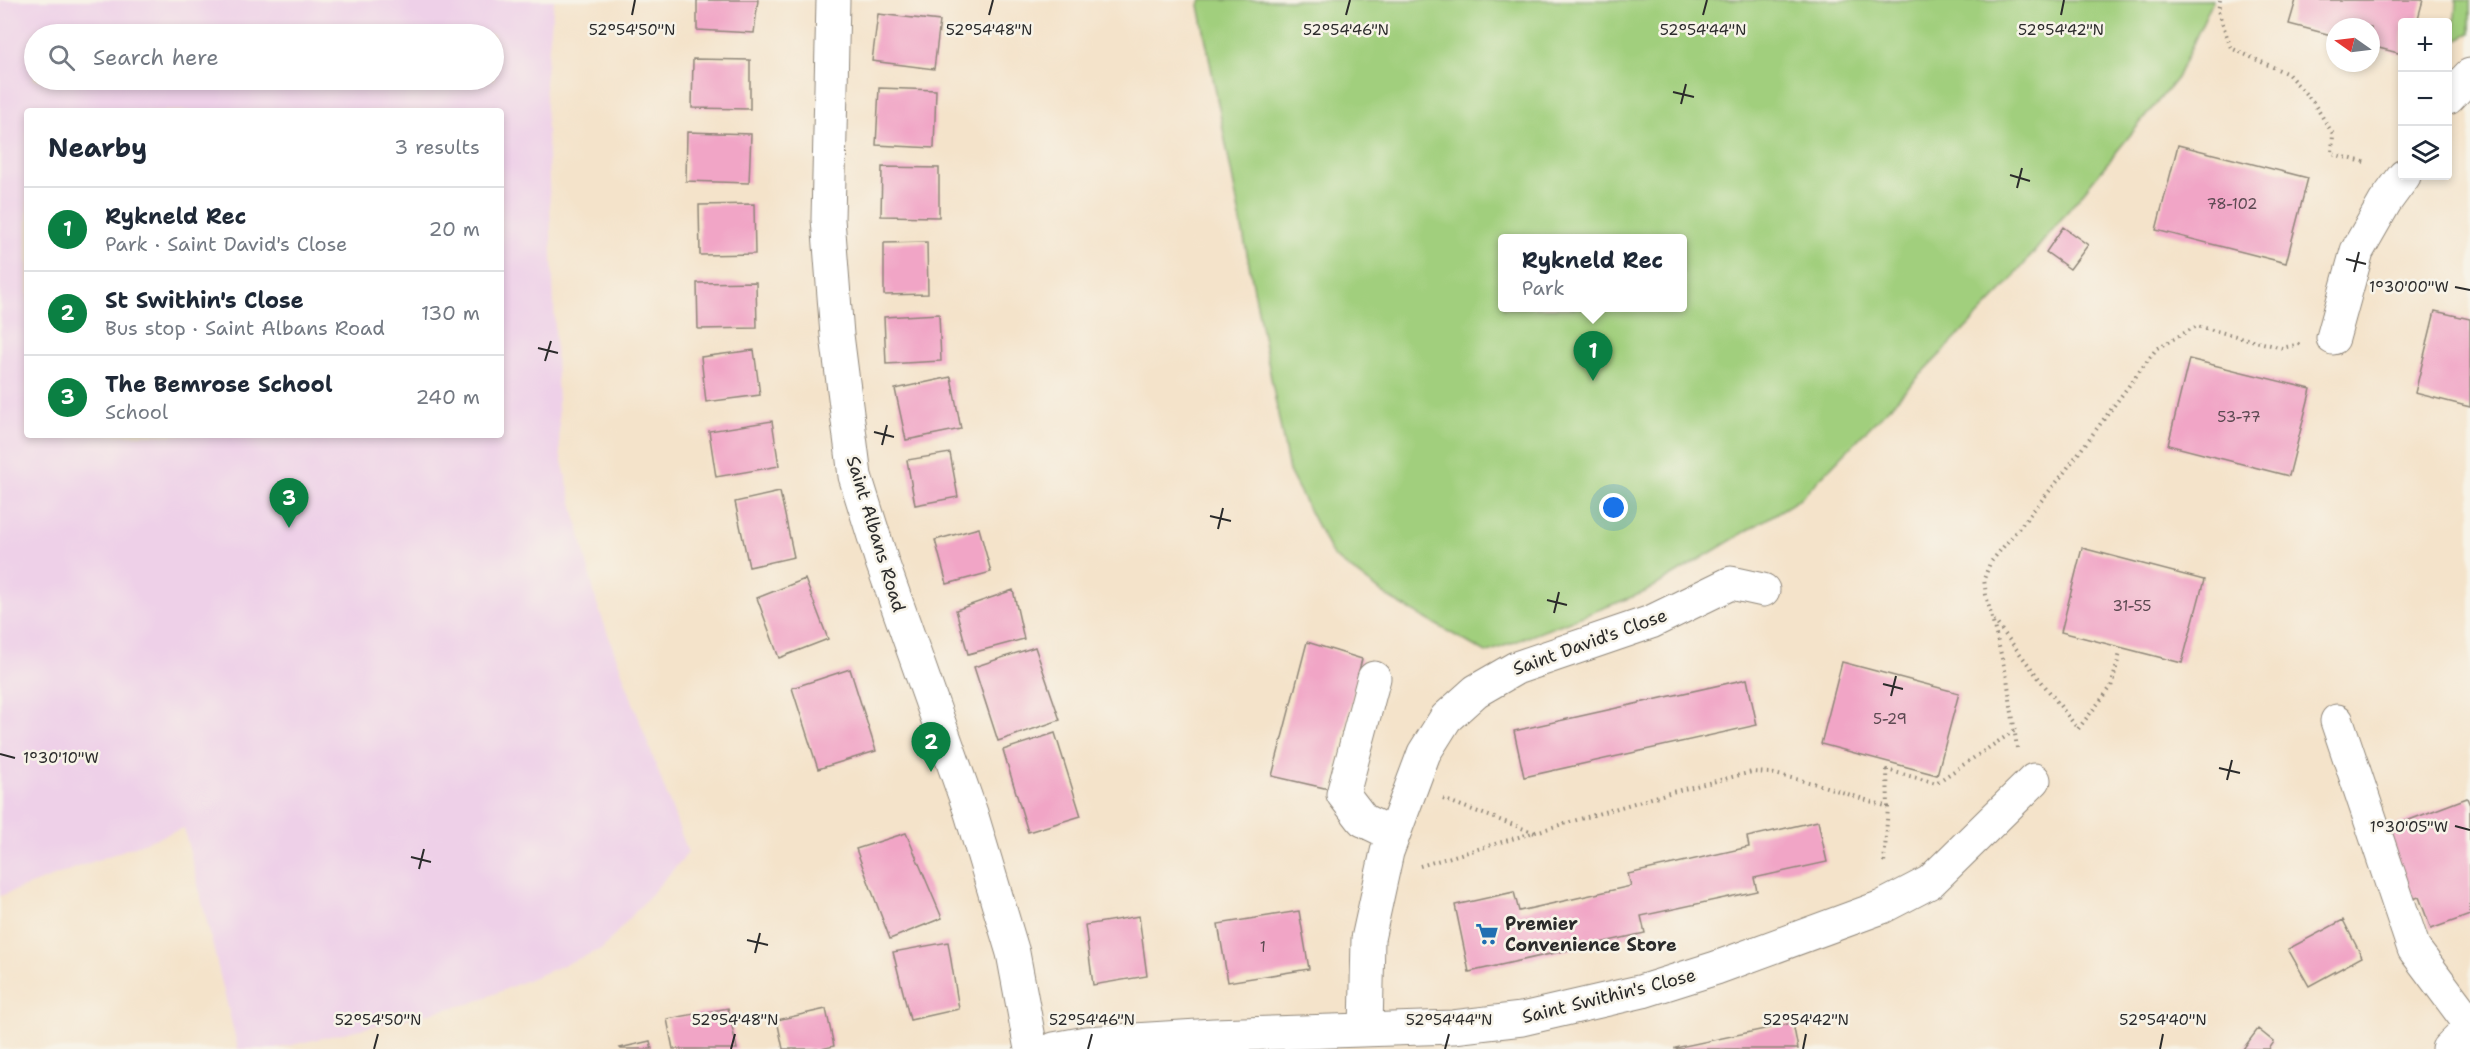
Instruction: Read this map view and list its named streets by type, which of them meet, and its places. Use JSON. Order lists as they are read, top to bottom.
{
  "streets": {
    "street": ["Saint Albans Road", "Saint David's Close", "Saint Swithin's Close"]
  },
  "crossings": [
    ["Saint David's Close", "Saint Swithin's Close"]
  ],
  "places": {
    "supermarket": ["Premier Convenience Store"]
  },
  "house_numbers": [
    "78-102",
    "53-77",
    "31-55",
    "5-29",
    "1"
  ],
  "north": "left",
  "page": {
    "map_buttons": ["+", "−"],
    "search": "Search here",
    "heading": ["Nearby", "3 results"],
    "list": [
      {
        "mark": "1",
        "name": "Rykneld Rec",
        "note": "Park · Saint David's Close",
        "value": "20 m"
      },
      {
        "mark": "2",
        "name": "St Swithin's Close",
        "note": "Bus stop · Saint Albans Road",
        "value": "130 m"
      },
      {
        "mark": "3",
        "name": "The Bemrose School",
        "note": "School",
        "value": "240 m"
      }
    ],
    "popup": ["Rykneld Rec", "Park"],
    "pins": ["1", "3", "2"]
  },
  "coordinates": [
    "52°54'50\"N",
    "52°54'48\"N",
    "52°54'46\"N",
    "52°54'44\"N",
    "52°54'42\"N",
    "1°30'00\"W",
    "1°30'10\"W",
    "1°30'05\"W",
    "52°54'40\"N"
  ]
}
